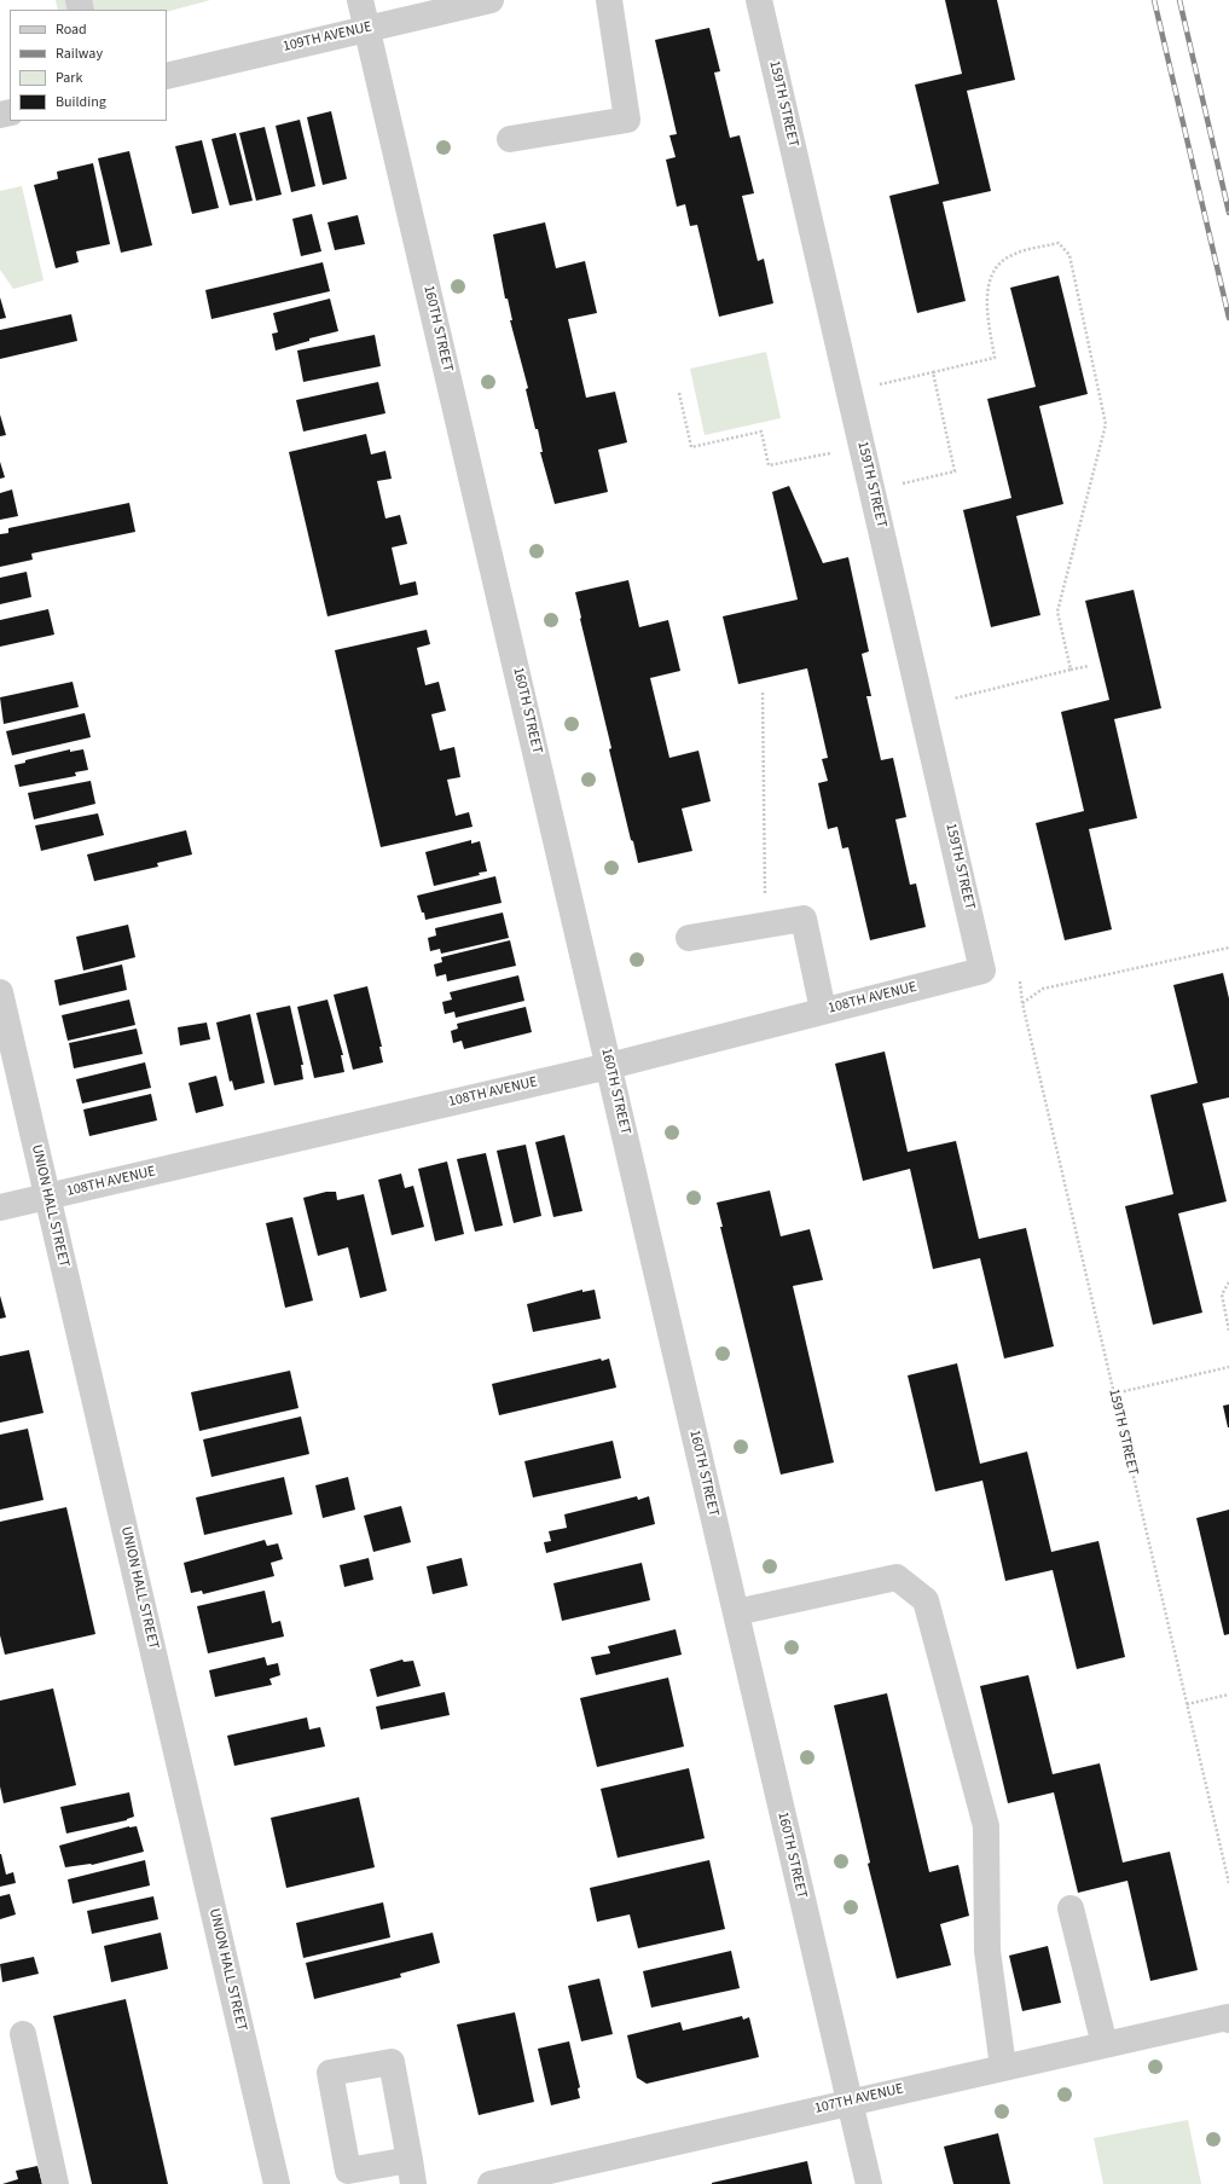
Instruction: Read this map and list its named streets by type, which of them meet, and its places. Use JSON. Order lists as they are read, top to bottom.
{
  "streets": {
    "street": [
      "109TH AVENUE",
      "159TH STREET",
      "160TH STREET",
      "108TH AVENUE",
      "UNION HALL STREET",
      "107TH AVENUE"
    ]
  },
  "crossings": [
    ["109TH AVENUE", "160TH STREET"],
    ["159TH STREET", "108TH AVENUE"],
    ["160TH STREET", "108TH AVENUE"],
    ["160TH STREET", "107TH AVENUE"],
    ["108TH AVENUE", "UNION HALL STREET"]
  ],
  "legend": [
    "Road",
    "Railway",
    "Park",
    "Building"
  ]
}
